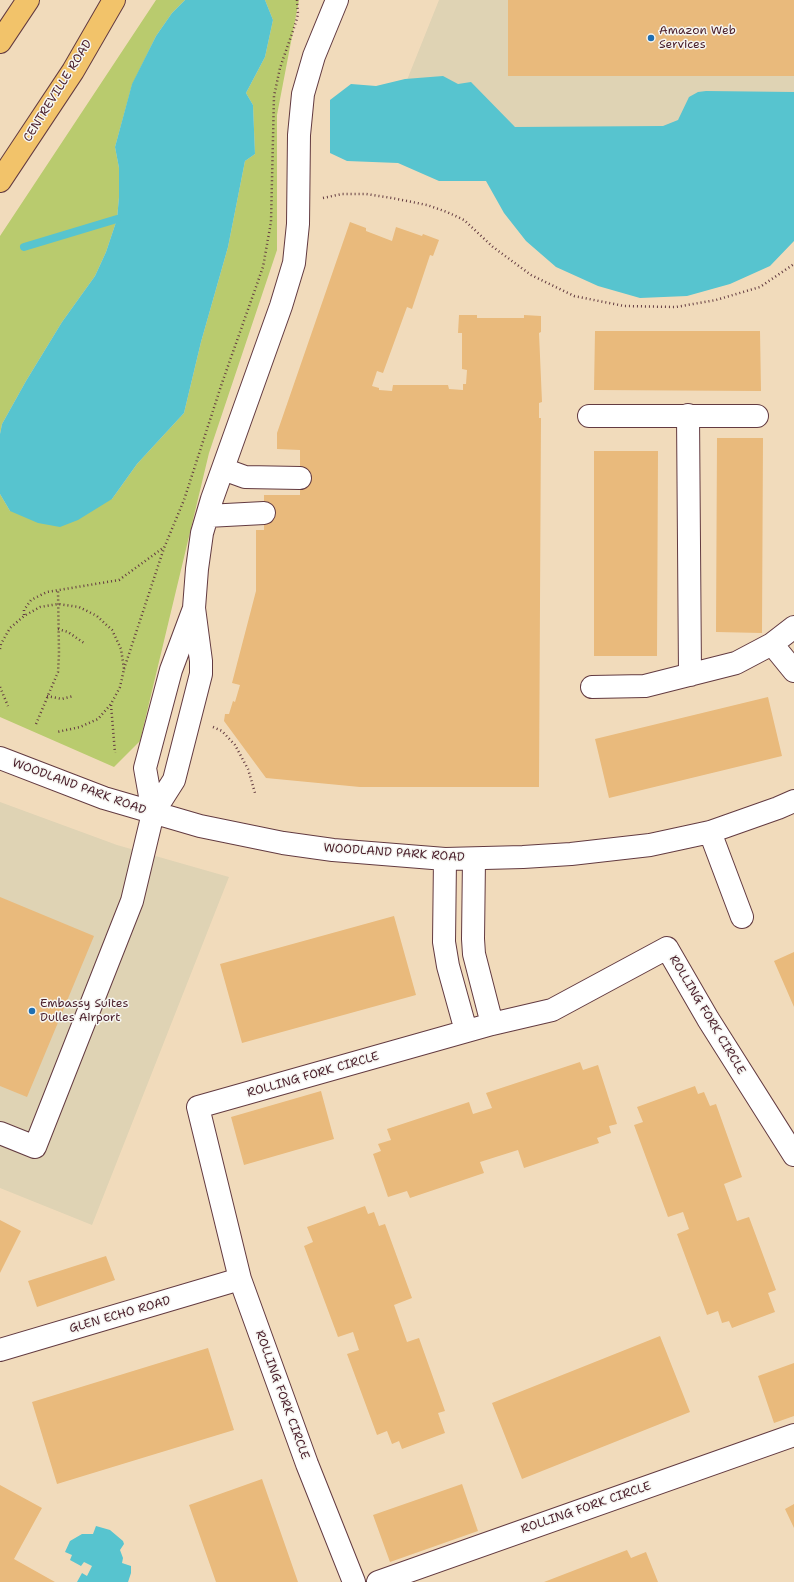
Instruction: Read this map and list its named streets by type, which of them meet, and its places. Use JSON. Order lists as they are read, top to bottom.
{
  "streets": {
    "main road": ["CENTREVILLE ROAD"],
    "street": ["WOODLAND PARK ROAD", "ROLLING FORK CIRCLE", "GLEN ECHO ROAD"]
  },
  "crossings": [
    ["ROLLING FORK CIRCLE", "GLEN ECHO ROAD"]
  ],
  "places": ["Amazon Web Services", "Embassy Suites Dulles Airport"]
}
